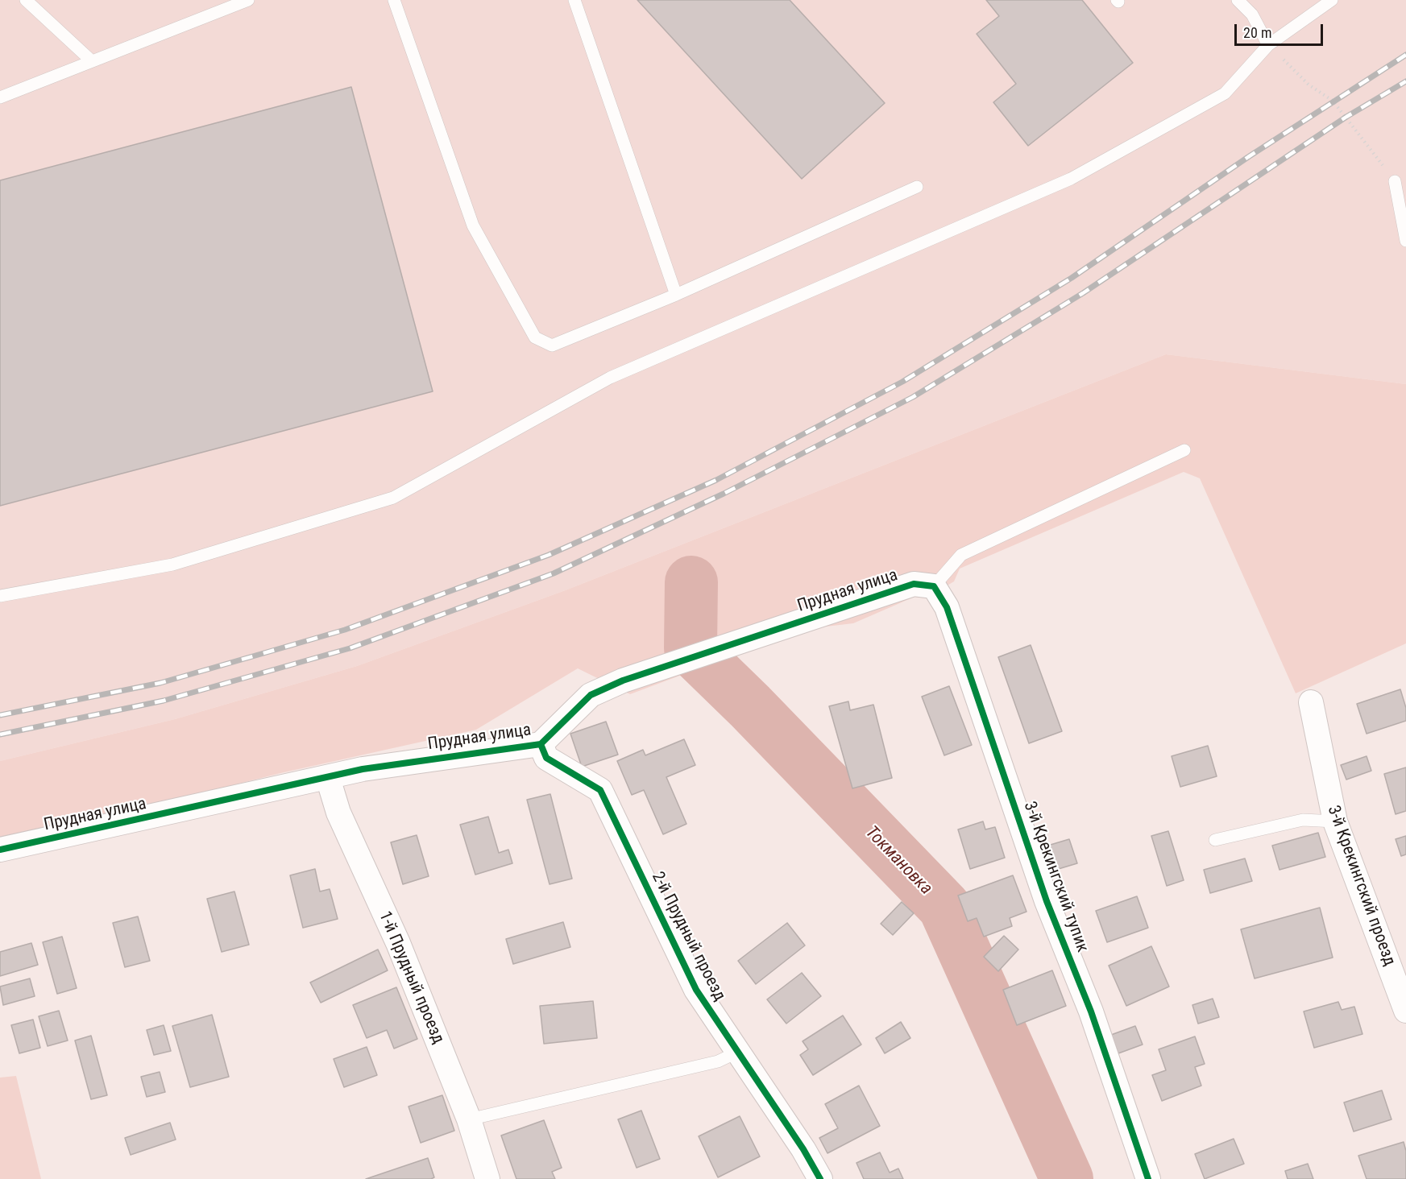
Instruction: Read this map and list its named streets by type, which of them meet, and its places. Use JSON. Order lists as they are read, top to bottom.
{
  "streets": {
    "street": [
      "Прудная улица",
      "3-й Крекингский тупик",
      "3-й Крекингский проезд",
      "2-й Прудный проезд",
      "1-й Прудный проезд"
    ]
  },
  "crossings": [
    ["Прудная улица", "3-й Крекингский тупик"],
    ["Прудная улица", "2-й Прудный проезд"],
    ["Прудная улица", "1-й Прудный проезд"]
  ],
  "water": ["Токмановка"],
  "scale_bar": "20 m"
}
